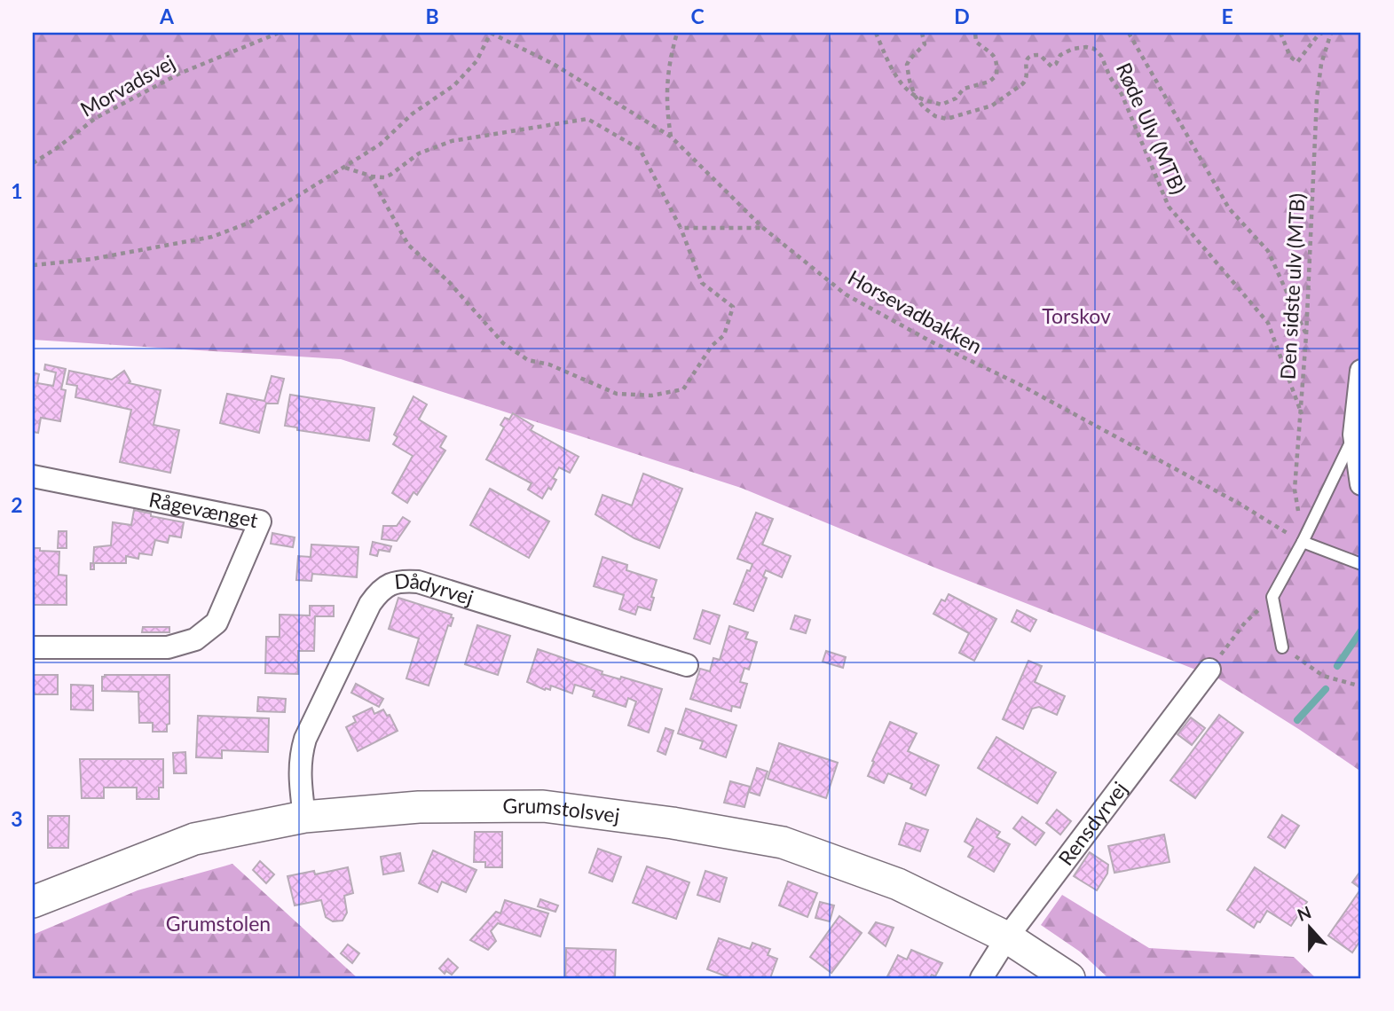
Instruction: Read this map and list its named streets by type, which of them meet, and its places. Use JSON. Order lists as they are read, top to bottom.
{
  "streets": {
    "street": [
      "Rågevænget",
      "Dådyrvej",
      "Grumstolsvej",
      "Rensdyrvej"
    ],
    "path": [
      "Morvadsvej",
      "Røde Ulv (MTB)",
      "Den sidste ulv (MTB)",
      "Horsevadbakken"
    ]
  },
  "crossings": [
    ["Røde Ulv (MTB)", "Den sidste ulv (MTB)"],
    ["Den sidste ulv (MTB)", "Horsevadbakken"],
    ["Dådyrvej", "Grumstolsvej"],
    ["Grumstolsvej", "Rensdyrvej"]
  ],
  "parks": ["Torskov", "Grumstolen"],
  "north": "top",
  "grid": {
    "columns": [
      "A",
      "B",
      "C",
      "D",
      "E"
    ],
    "rows": ["1", "2", "3"]
  }
}
